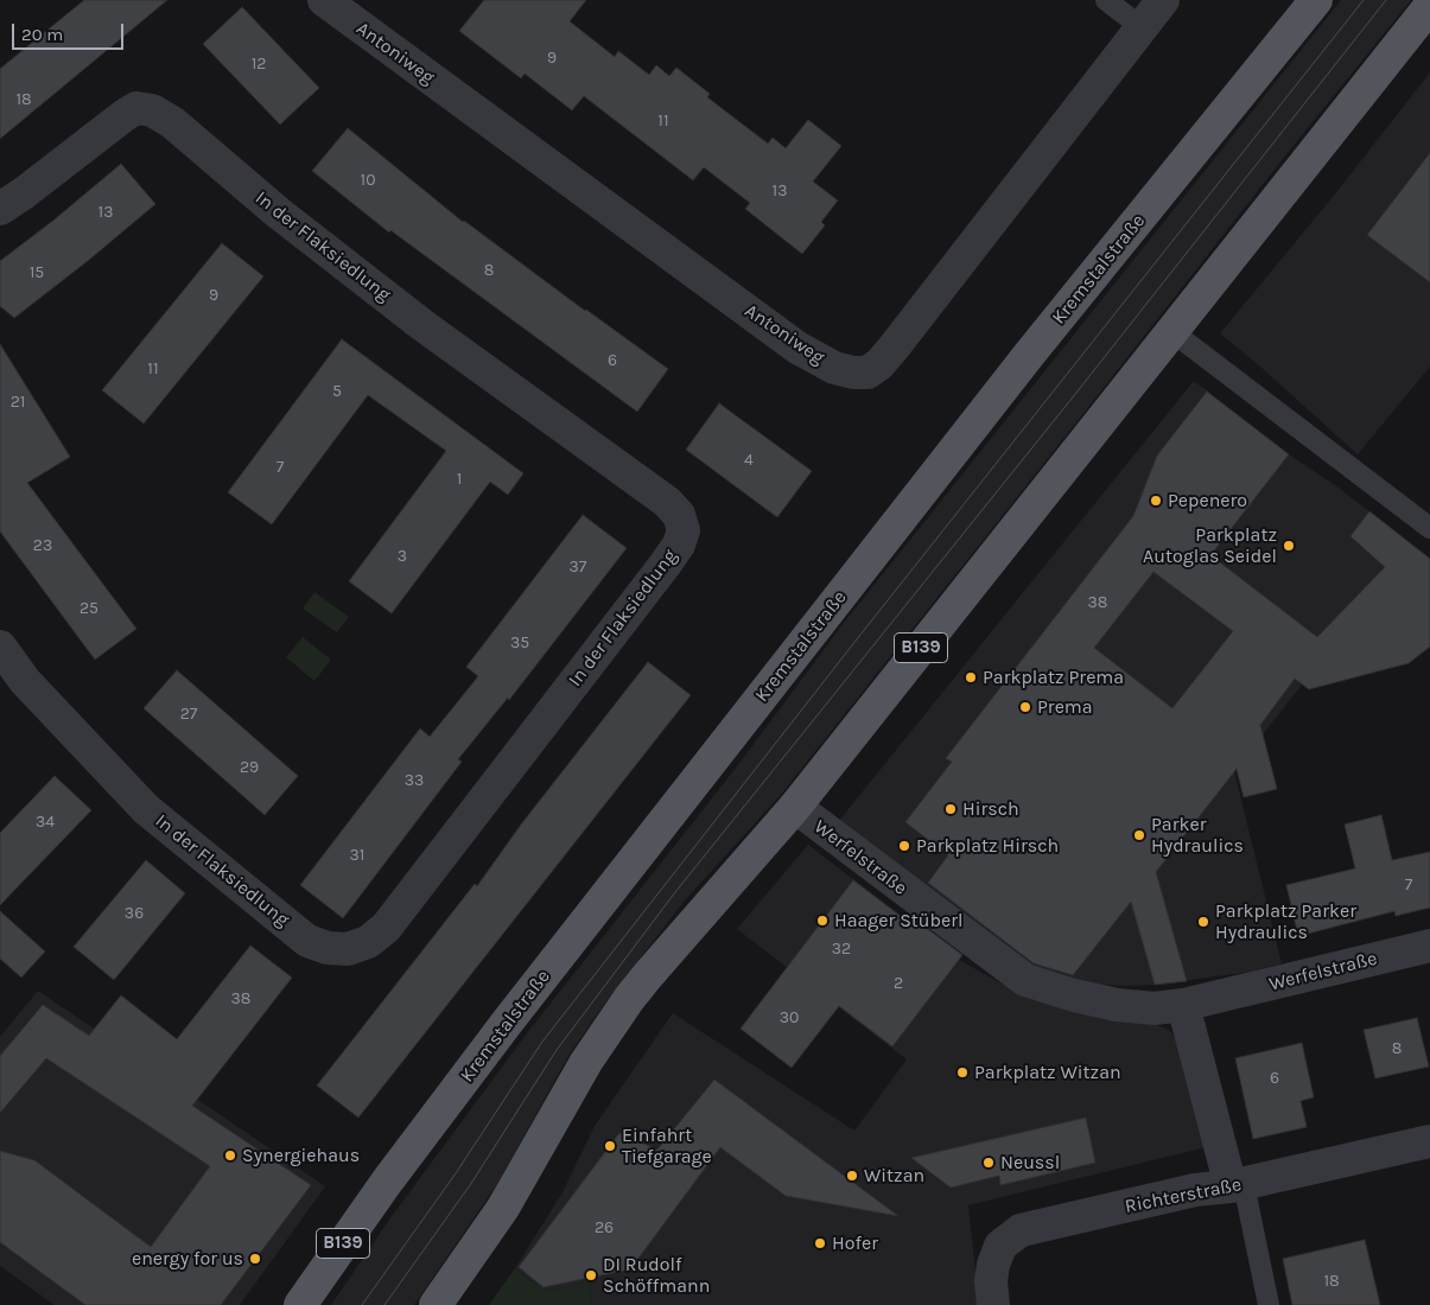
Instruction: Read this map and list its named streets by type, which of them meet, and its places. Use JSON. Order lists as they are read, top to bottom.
{
  "streets": {
    "main road": ["Kremstalstraße", "B139"],
    "street": [
      "Antoniweg",
      "In der Flaksiedlung",
      "Werfelstraße",
      "Richterstraße"
    ]
  },
  "crossings": [
    ["B139", "Werfelstraße"]
  ],
  "places": [
    "Pepenero",
    "Parkplatz Autoglas Seidel",
    "Parkplatz Prema",
    "Prema",
    "Hirsch",
    "Parker Hydraulics",
    "Parkplatz Hirsch",
    "Haager Stüberl",
    "Parkplatz Parker Hydraulics",
    "Parkplatz Witzan",
    "Einfahrt Tiefgarage",
    "Synergiehaus",
    "Neussl",
    "Witzan",
    "Hofer",
    "energy for us",
    "DI Rudolf Schöffmann"
  ],
  "house_numbers": [
    "9",
    "12",
    "18",
    "11",
    "10",
    "13",
    "13",
    "8",
    "15",
    "9",
    "6",
    "11",
    "5",
    "21",
    "4",
    "7",
    "1",
    "23",
    "3",
    "37",
    "38",
    "25",
    "35",
    "27",
    "29",
    "33",
    "34",
    "31",
    "7",
    "36",
    "32",
    "2",
    "38",
    "30",
    "8",
    "6",
    "26",
    "18"
  ],
  "scale_bar": "20 m"
}
